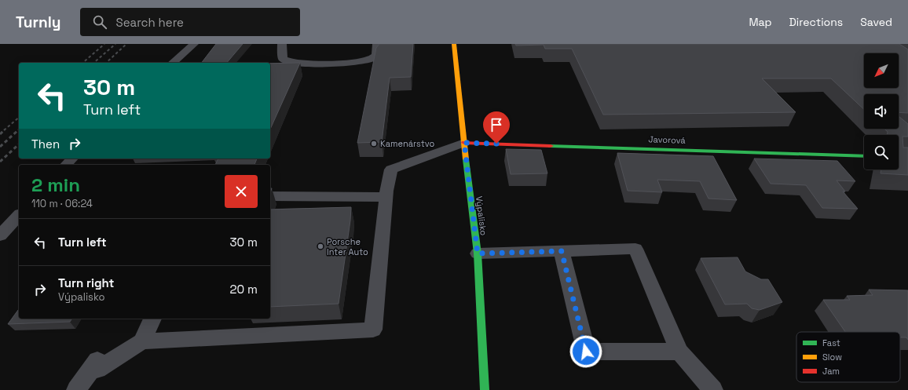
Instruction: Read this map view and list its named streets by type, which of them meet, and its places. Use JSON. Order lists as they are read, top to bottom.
{
  "streets": {
    "main road": ["Javorová", "Výpalisko"]
  },
  "crossings": [
    ["Javorová", "Výpalisko"]
  ],
  "places": ["Kamenárstvo", "Porsche Inter Auto"],
  "legend": ["Fast", "Slow", "Jam"],
  "north": "bottom left",
  "page": {
    "header": "Turnly",
    "search": "Search here",
    "nav": ["Map", "Directions", "Saved"],
    "turn": ["30 m", "Turn left"],
    "then": "Then",
    "heading": ["2 min", "110 m · 06:24"],
    "list": [
      {
        "name": "Turn left",
        "value": "30 m"
      },
      {
        "name": "Turn right",
        "note": "Výpalisko",
        "value": "20 m"
      }
    ]
  }
}
